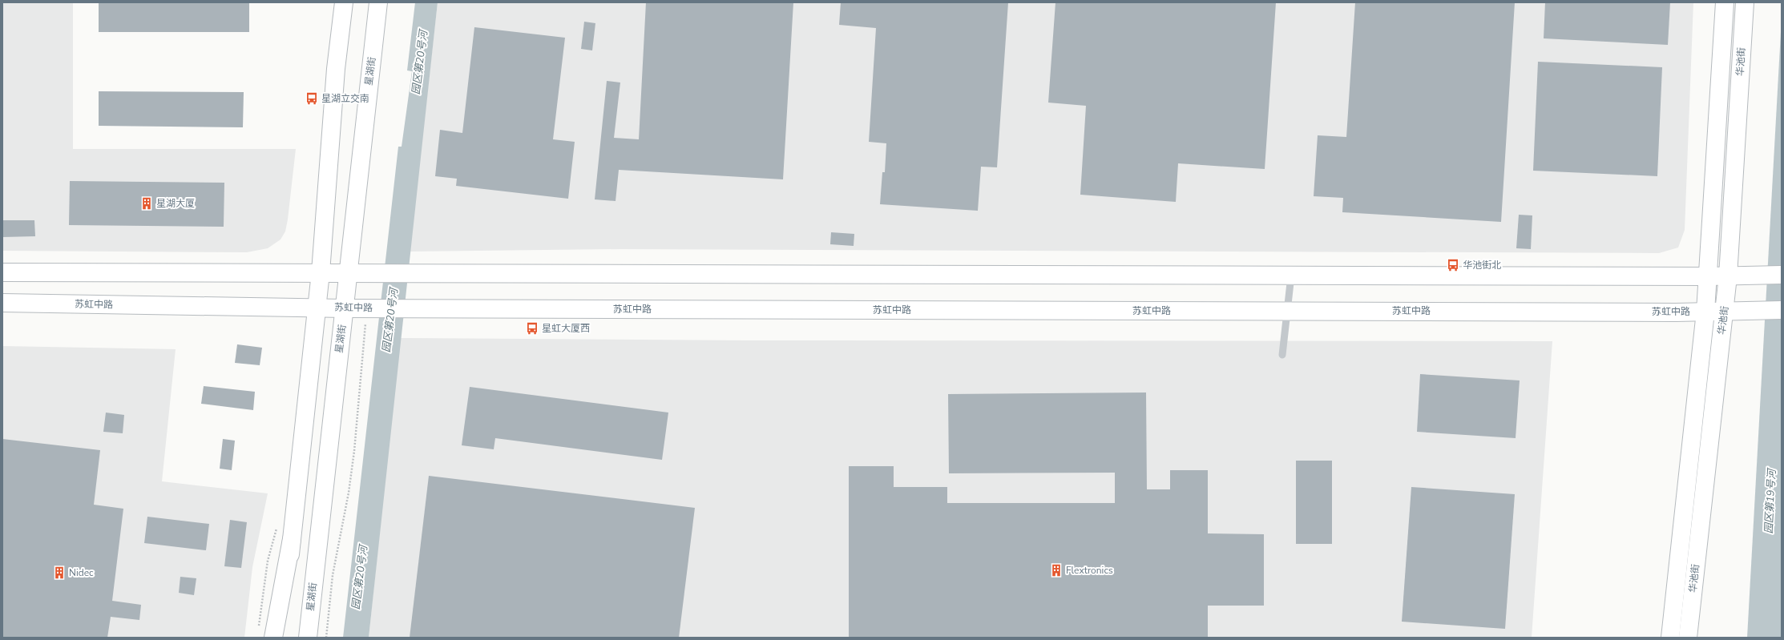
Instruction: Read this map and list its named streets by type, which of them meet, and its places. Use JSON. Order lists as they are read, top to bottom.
{
  "streets": {
    "main road": ["华池街", "星湖街", "苏虹中路"]
  },
  "crossings": [
    ["华池街", "苏虹中路"],
    ["星湖街", "苏虹中路"]
  ],
  "water": ["园区第20号河", "园区第19号河"],
  "places": {
    "bus stop": ["星湖立交南", "华池街北", "星虹大厦西"],
    "building": ["星湖大厦", "Flextronics", "Nidec"]
  }
}
